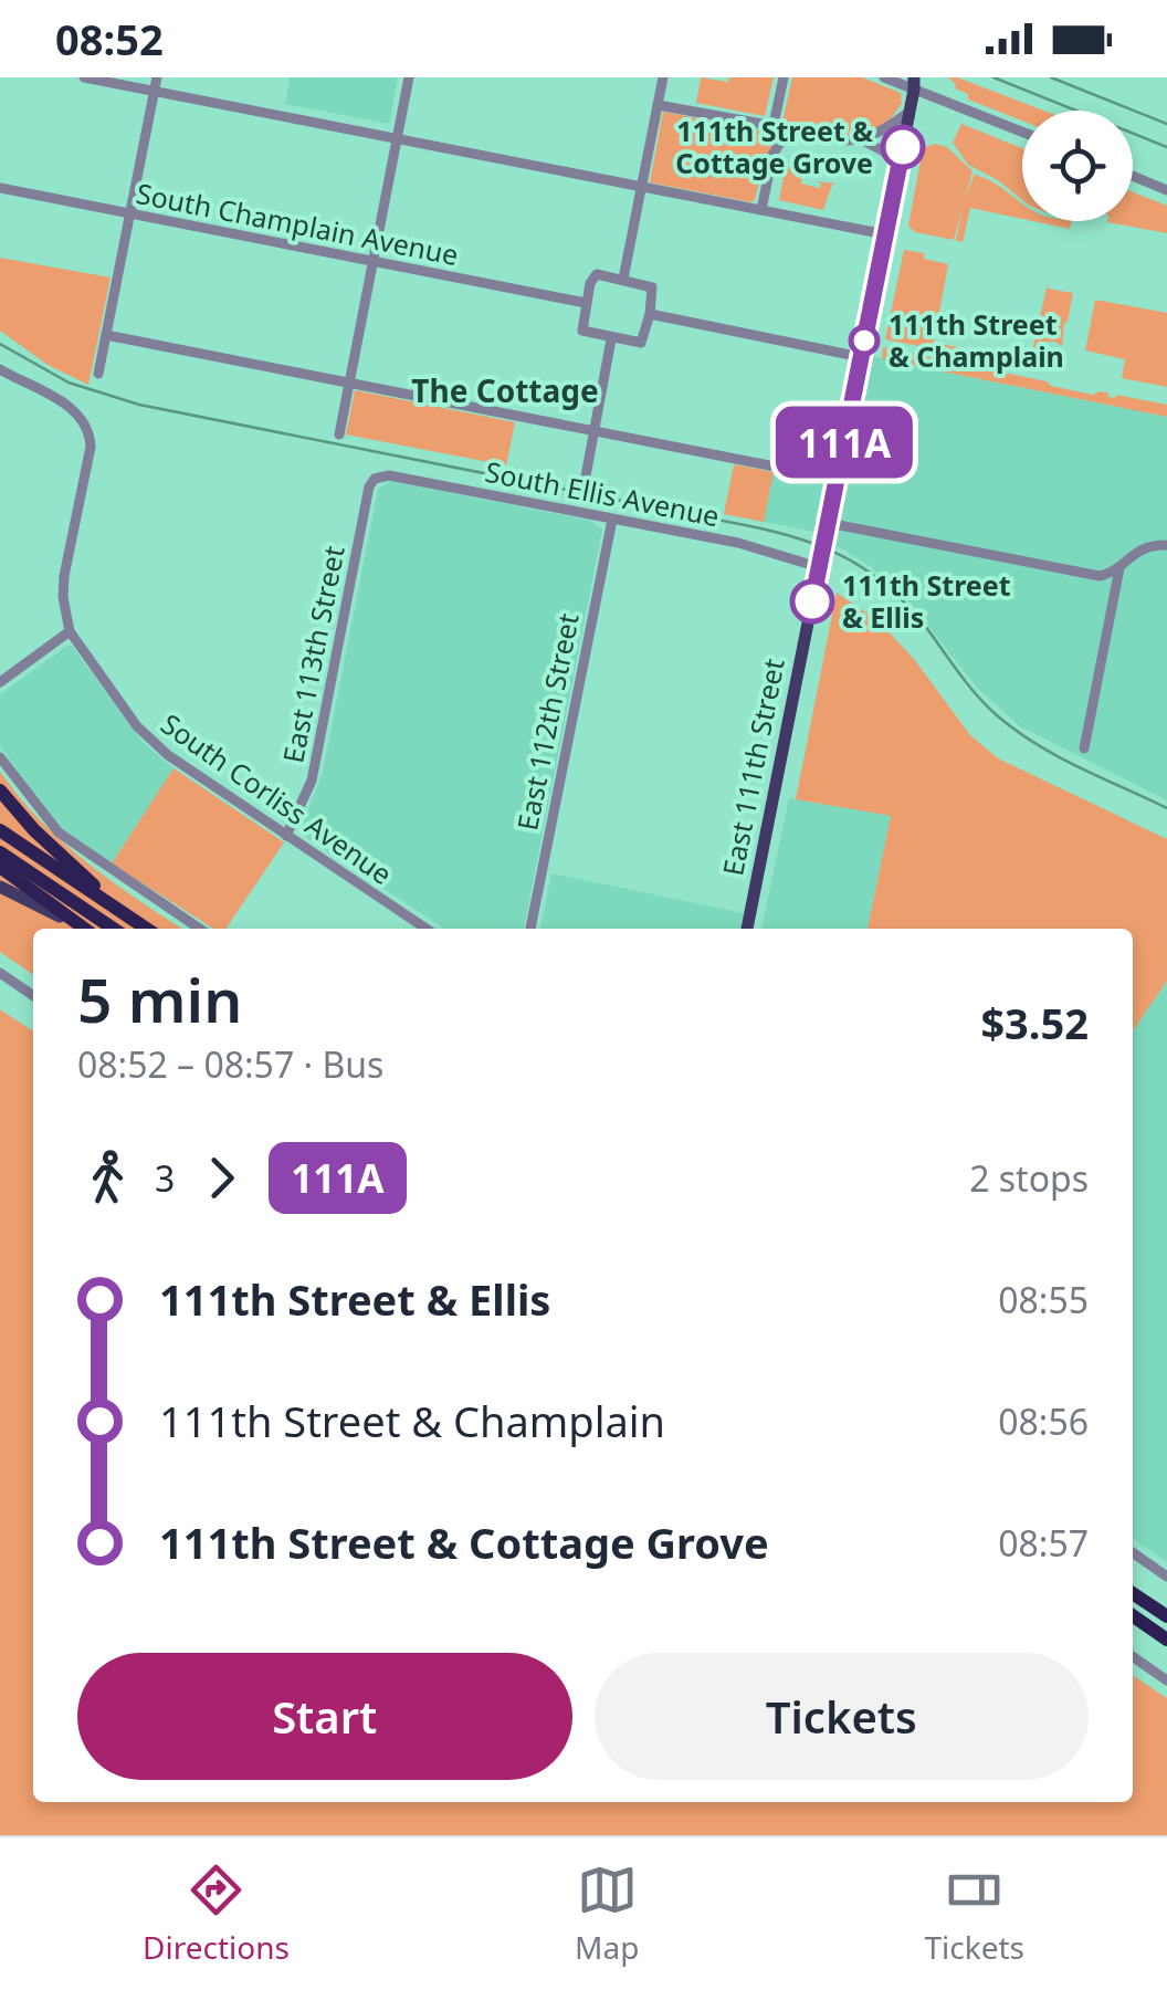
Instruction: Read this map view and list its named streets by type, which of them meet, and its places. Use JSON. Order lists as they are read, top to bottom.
{
  "streets": {
    "main road": ["East 111th Street"],
    "street": [
      "South Champlain Avenue",
      "South Ellis Avenue",
      "East 113th Street",
      "East 112th Street",
      "South Corliss Avenue"
    ]
  },
  "crossings": [
    ["South Ellis Avenue", "East 113th Street"],
    ["South Ellis Avenue", "East 112th Street"],
    ["South Ellis Avenue", "East 111th Street"],
    ["East 113th Street", "South Corliss Avenue"]
  ],
  "districts": ["The Cottage"],
  "places": ["111th Street & Cottage Grove", "111th Street & Champlain", "111th Street & Ellis"],
  "lines": ["bus line 111A"],
  "page": {
    "status": "08:52",
    "on_map": "111A",
    "heading": ["5 min", "08:52 – 08:57 · Bus", "$3.52"],
    "legs": ["3", "111A", "2 stops"],
    "list": [
      {
        "name": "111th Street & Ellis",
        "value": "08:55"
      },
      {
        "name": "111th Street & Champlain",
        "value": "08:56"
      },
      {
        "name": "111th Street & Cottage Grove",
        "value": "08:57"
      }
    ],
    "buttons": ["Start", "Tickets"],
    "tabs": ["Directions", "Map", "Tickets"]
  }
}
